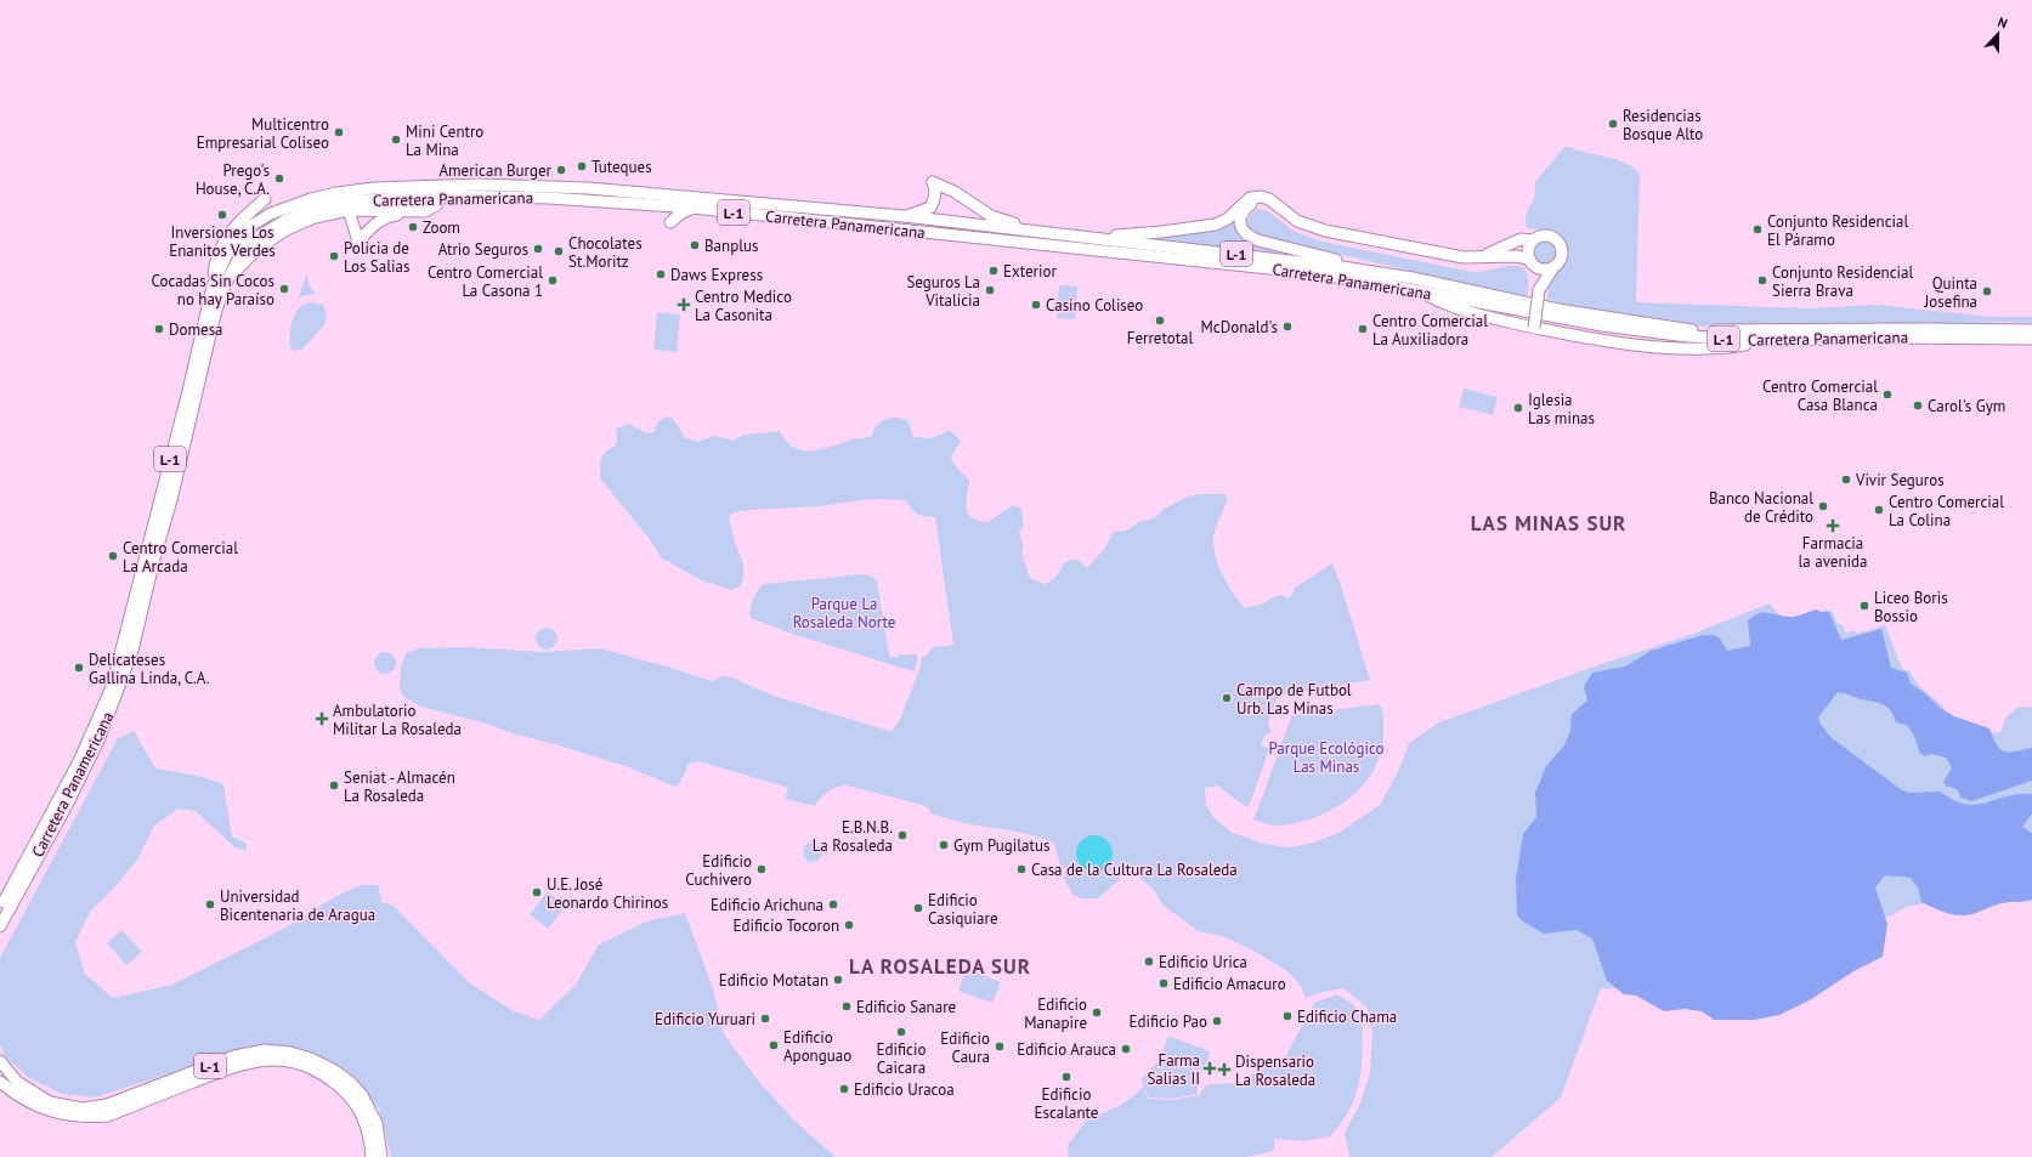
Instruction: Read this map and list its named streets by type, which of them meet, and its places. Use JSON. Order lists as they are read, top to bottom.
{
  "streets": {
    "main road": ["Carretera Panamericana", "L-1"]
  },
  "crossings": [
    ["Carretera Panamericana", "L-1"]
  ],
  "districts": ["LAS MINAS SUR", "LA ROSALEDA SUR"],
  "parks": ["Parque La Rosaleda Norte", "Parque Ecológico Las Minas"],
  "places": {
    "other": [
      "Residencias Bosque Alto",
      "Multicentro Empresarial Coliseo",
      "Mini Centro La Mina",
      "Tuteques",
      "American Burger",
      "Prego's House, C.A.",
      "Inversiones Los Enanitos Verdes",
      "Zoom",
      "Conjunto Residencial El Páramo",
      "Banplus",
      "Atrio Seguros",
      "Chocolates St.Moritz",
      "Policia de Los Salias",
      "Exterior",
      "Daws Express",
      "Centro Comercial La Casona 1",
      "Conjunto Residencial Sierra Brava",
      "Cocadas Sin Cocos no hay Paraíso",
      "Seguros La Vitalicia",
      "Quinta Josefina",
      "Casino Coliseo",
      "Ferretotal",
      "McDonald's",
      "Domesa",
      "Centro Comercial La Auxiliadora",
      "Centro Comercial Casa Blanca",
      "Carol's Gym",
      "Iglesia Las minas",
      "Vivir Seguros",
      "Banco Nacional de Crédito",
      "Centro Comercial La Colina",
      "Centro Comercial La Arcada",
      "Liceo Boris Bossio",
      "Delicateses Gallina Linda, C.A.",
      "Campo de Futbol Urb. Las Minas",
      "Seniat - Almacén La Rosaleda",
      "E.B.N.B. La Rosaleda",
      "Gym Pugilatus",
      "Edificio Cuchivero",
      "Casa de la Cultura La Rosaleda",
      "U.E. José Leonardo Chirinos",
      "Universidad Bicentenaria de Aragua",
      "Edificio Arichuna",
      "Edificio Casiquiare",
      "Edificio Tocoron",
      "Edificio Urica",
      "Edificio Motatan",
      "Edificio Amacuro",
      "Edificio Sanare",
      "Edificio Manapire",
      "Edificio Chama",
      "Edificio Yuruari",
      "Edificio Pao",
      "Edificio Caicara",
      "Edificio Aponguao",
      "Edificio Caura",
      "Edificio Arauca",
      "Edificio Escalante",
      "Edificio Uracoa"
    ],
    "health": [
      "Centro Medico La Casonita",
      "Farmacia la avenida",
      "Ambulatorio Militar La Rosaleda",
      "Farma Salias II",
      "Dispensario La Rosaleda"
    ]
  },
  "north": "top"
}
